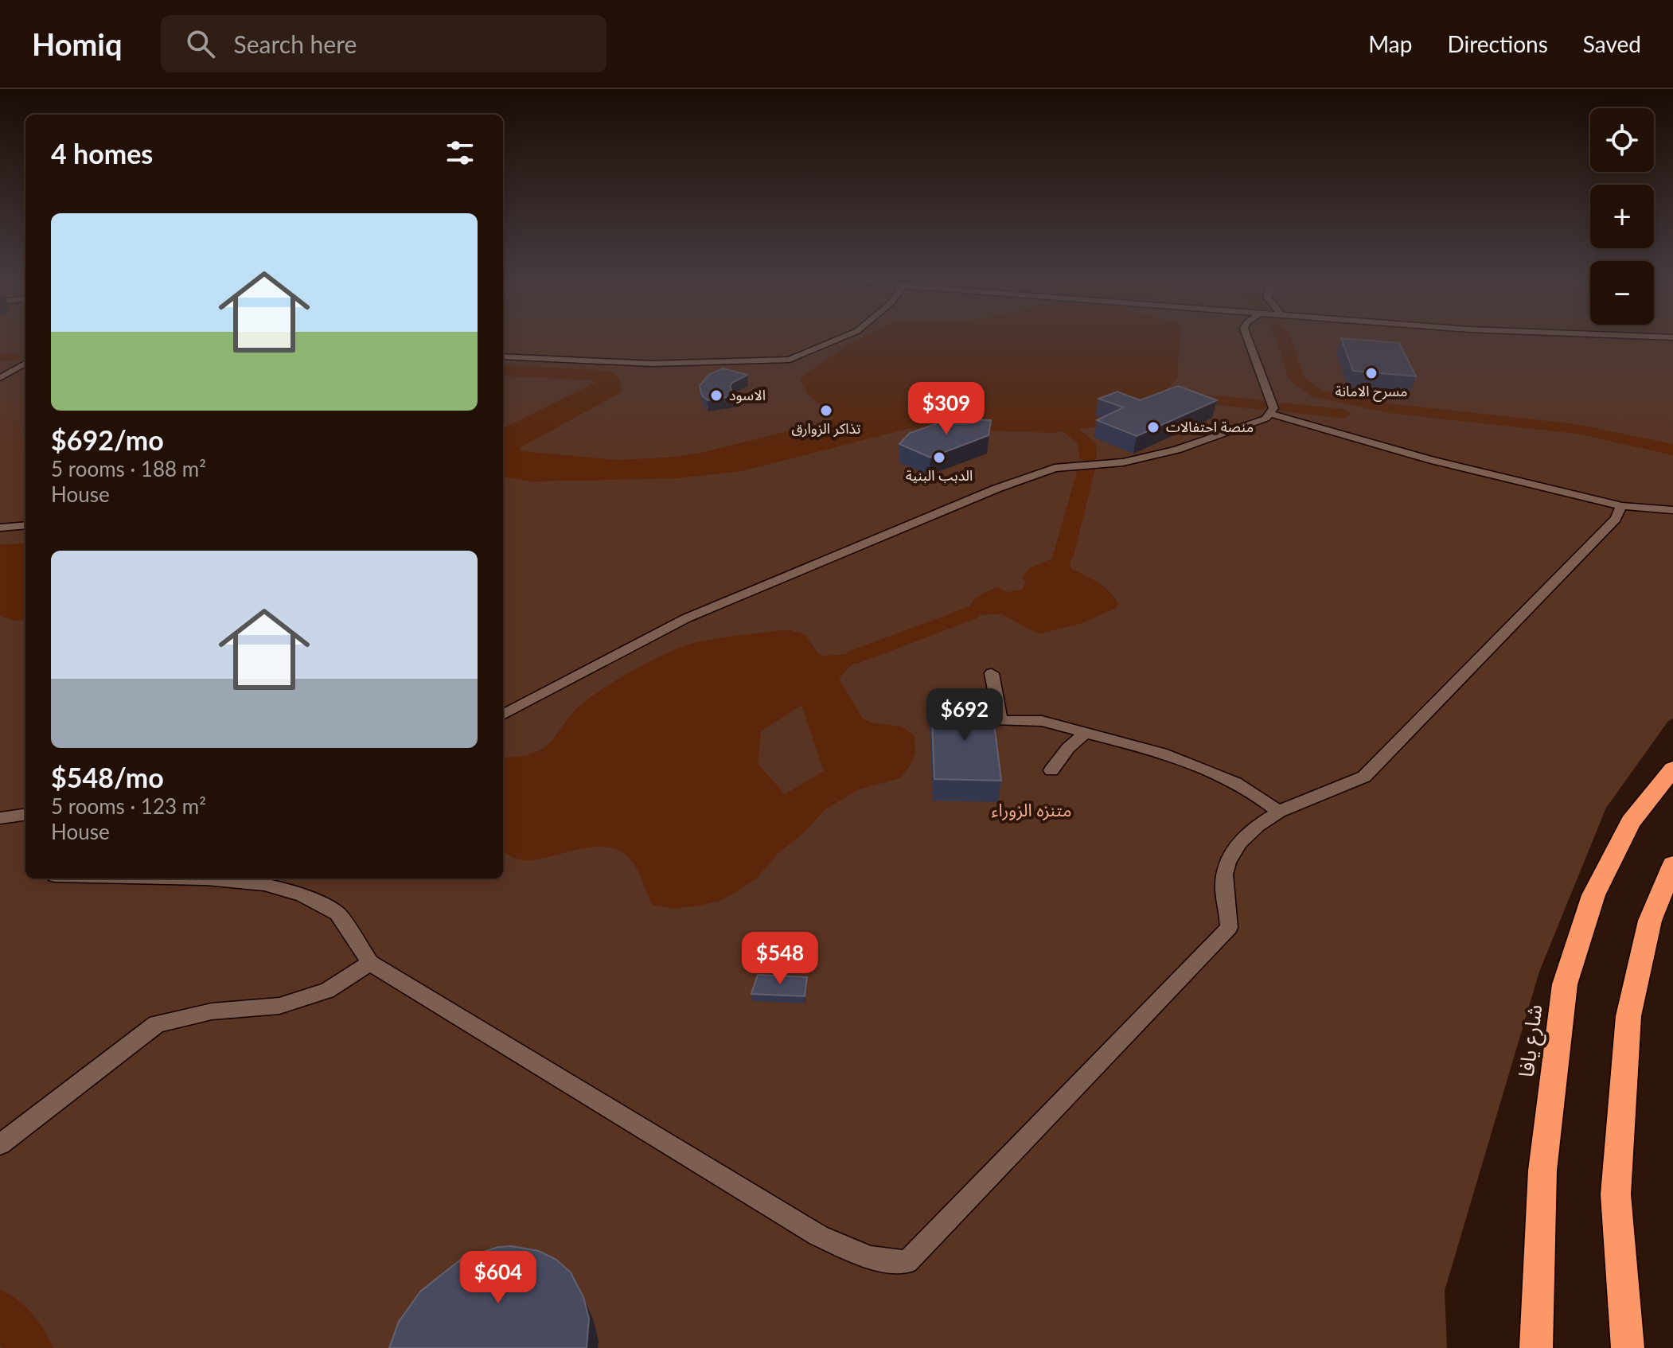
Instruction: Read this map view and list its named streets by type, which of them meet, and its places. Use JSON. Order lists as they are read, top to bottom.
{
  "streets": {
    "highway": ["شارع يافا"]
  },
  "parks": ["متنزه الزوراء"],
  "places": [
    "مسرح الامانة",
    "الاسود",
    "تذاكر الزوارق",
    "منصة احتفالات",
    "الدبب البنية"
  ],
  "page": {
    "header": "Homiq",
    "search": "Search here",
    "nav": ["Map", "Directions", "Saved"],
    "map_buttons": ["+", "−"],
    "heading": "4 homes",
    "list": [
      {
        "name": "$692/mo",
        "note": "5 rooms · 188 m² · House"
      },
      {
        "name": "$548/mo",
        "note": "5 rooms · 123 m² · House"
      }
    ],
    "price": [
      "$309",
      "$692",
      "$548",
      "$604"
    ]
  }
}
